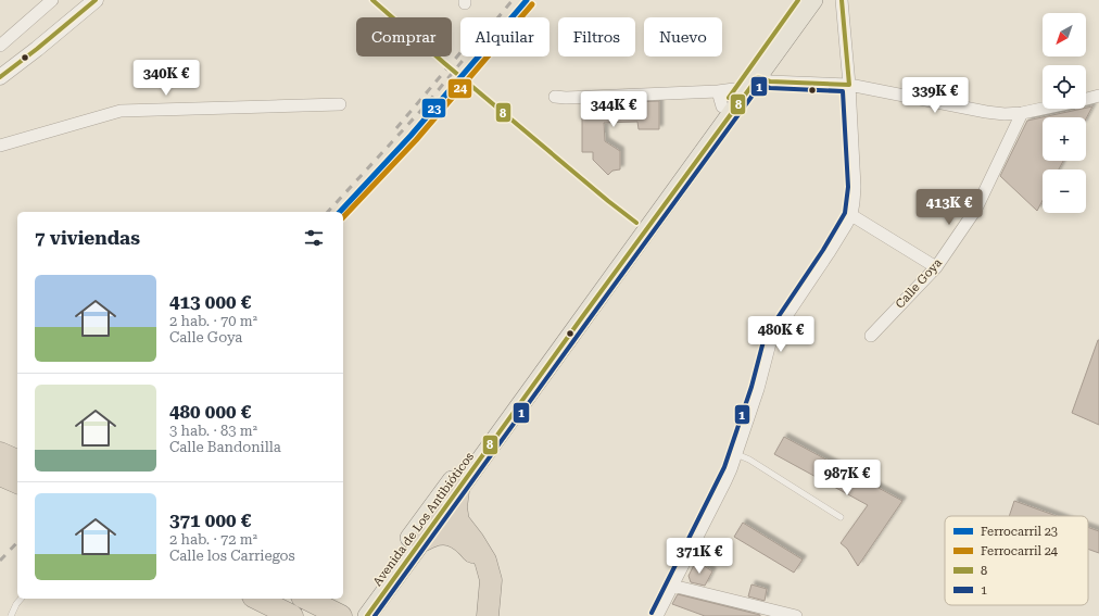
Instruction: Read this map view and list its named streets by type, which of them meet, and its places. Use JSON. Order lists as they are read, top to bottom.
{
  "streets": {
    "main road": ["Avenida de Los Antibióticos"],
    "street": ["Calle Goya"]
  },
  "lines": [
    "rail line 23",
    "transit line 8",
    "rail line 24",
    "transit line 1"
  ],
  "legend": [
    "Ferrocarril 23",
    "Ferrocarril 24",
    "8",
    "1"
  ],
  "north": "bottom left",
  "page": {
    "map_buttons": ["+", "−"],
    "chip": [
      "Comprar",
      "Alquilar",
      "Filtros",
      "Nuevo"
    ],
    "price": [
      "340K €",
      "339K €",
      "344K €",
      "413K €",
      "480K €",
      "987K €",
      "371K €"
    ],
    "heading": "7 viviendas",
    "list": [
      {
        "name": "413 000 €",
        "note": "2 hab. · 70 m² · Calle Goya"
      },
      {
        "name": "480 000 €",
        "note": "3 hab. · 83 m² · Calle Bandonilla"
      },
      {
        "name": "371 000 €",
        "note": "2 hab. · 72 m² · Calle los Carriegos"
      }
    ]
  }
}
